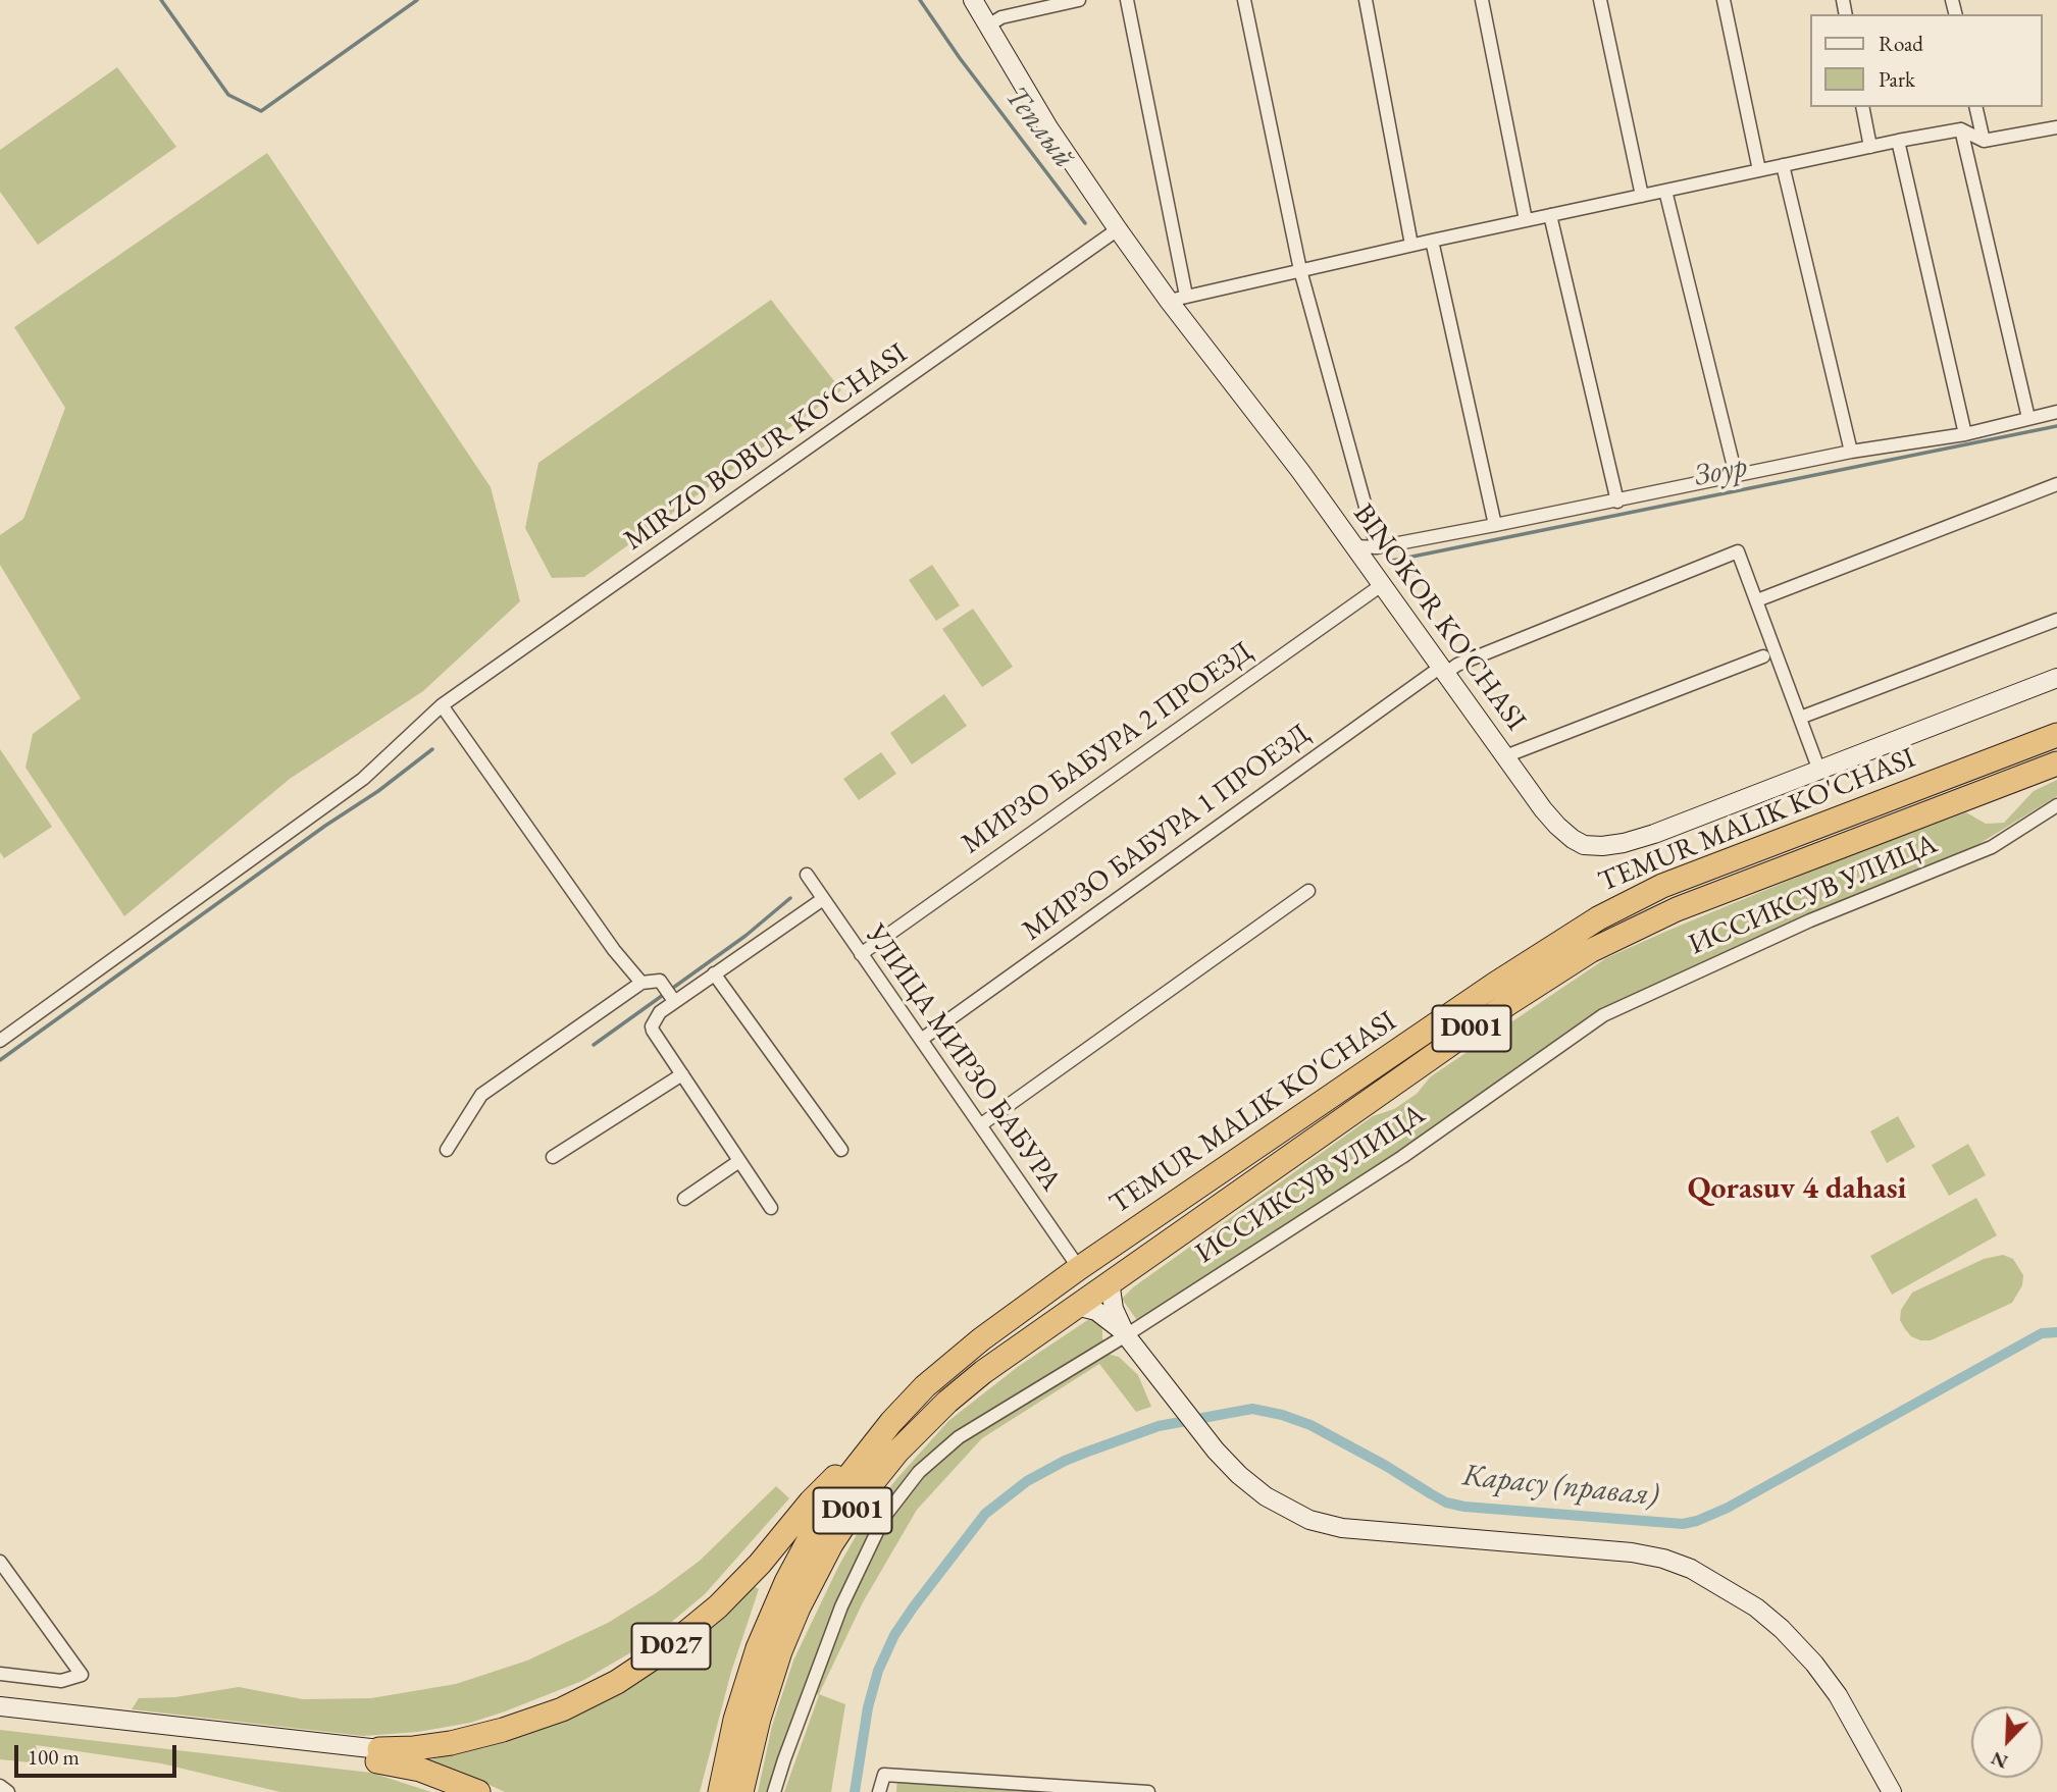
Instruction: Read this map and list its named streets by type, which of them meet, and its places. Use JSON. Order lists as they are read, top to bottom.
{
  "streets": {
    "highway": ["TEMUR MALIK KO'CHASI", "D001", "D027"],
    "main road": ["BINOKOR KO'CHASI"],
    "street": [
      "MIRZO BOBUR KO‘CHASI",
      "МИРЗО БАБУРА 2 ПРОЕЗД",
      "МИРЗО БАБУРА 1 ПРОЕЗД",
      "ИССИКСУВ УЛИЦА",
      "УЛИЦА МИРЗО БАБУРА"
    ]
  },
  "crossings": [
    ["MIRZO BOBUR KO‘CHASI", "BINOKOR KO'CHASI"],
    ["BINOKOR KO'CHASI", "МИРЗО БАБУРА 2 ПРОЕЗД"],
    ["BINOKOR KO'CHASI", "МИРЗО БАБУРА 1 ПРОЕЗД"],
    ["МИРЗО БАБУРА 2 ПРОЕЗД", "УЛИЦА МИРЗО БАБУРА"],
    ["TEMUR MALIK KO'CHASI", "УЛИЦА МИРЗО БАБУРА"],
    ["TEMUR MALIK KO'CHASI", "D027"],
    ["МИРЗО БАБУРА 1 ПРОЕЗД", "УЛИЦА МИРЗО БАБУРА"]
  ],
  "districts": ["Qorasuv 4 dahasi"],
  "water": ["Теплый", "Зоур", "Карасу (правая)"],
  "legend": ["Road", "Park"],
  "scale_bar": "100 m",
  "north": "bottom left"
}
